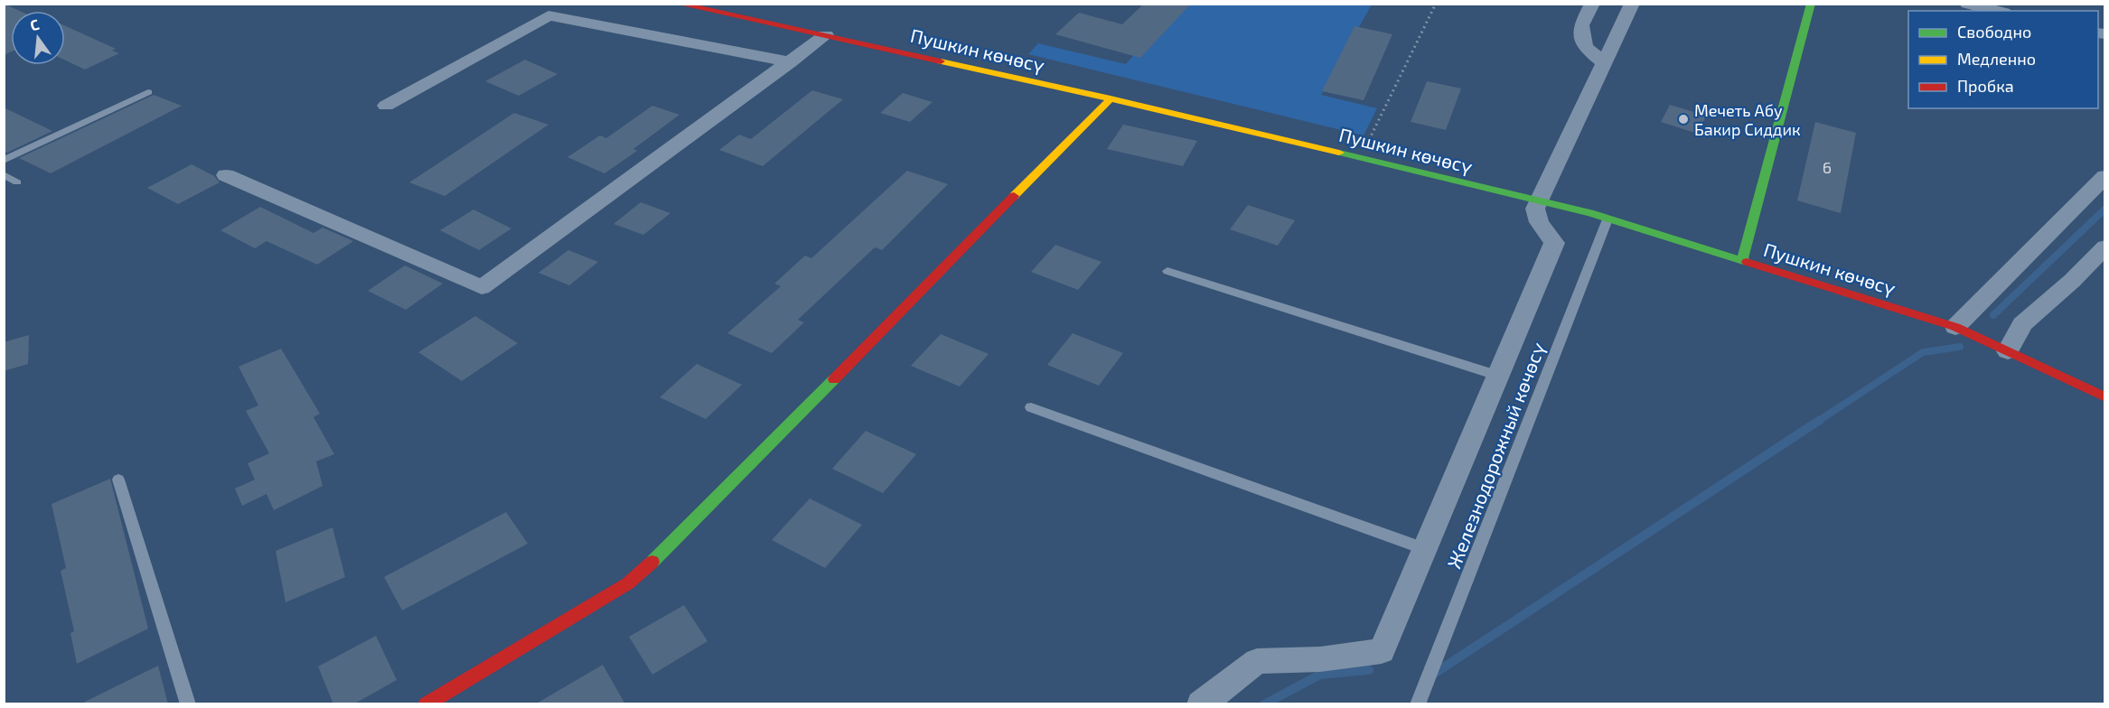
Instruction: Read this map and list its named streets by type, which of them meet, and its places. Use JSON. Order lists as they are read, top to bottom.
{
  "streets": {
    "main road": ["Пушкин көчөсү"],
    "lane": ["Железнодорожный көчөсү"]
  },
  "crossings": [
    ["Пушкин көчөсү", "Железнодорожный көчөсү"]
  ],
  "places": ["Мечеть Абу Бакир Сиддик"],
  "house_numbers": ["6"],
  "legend": ["Свободно", "Медленно", "Пробка"],
  "north": "top"
}
